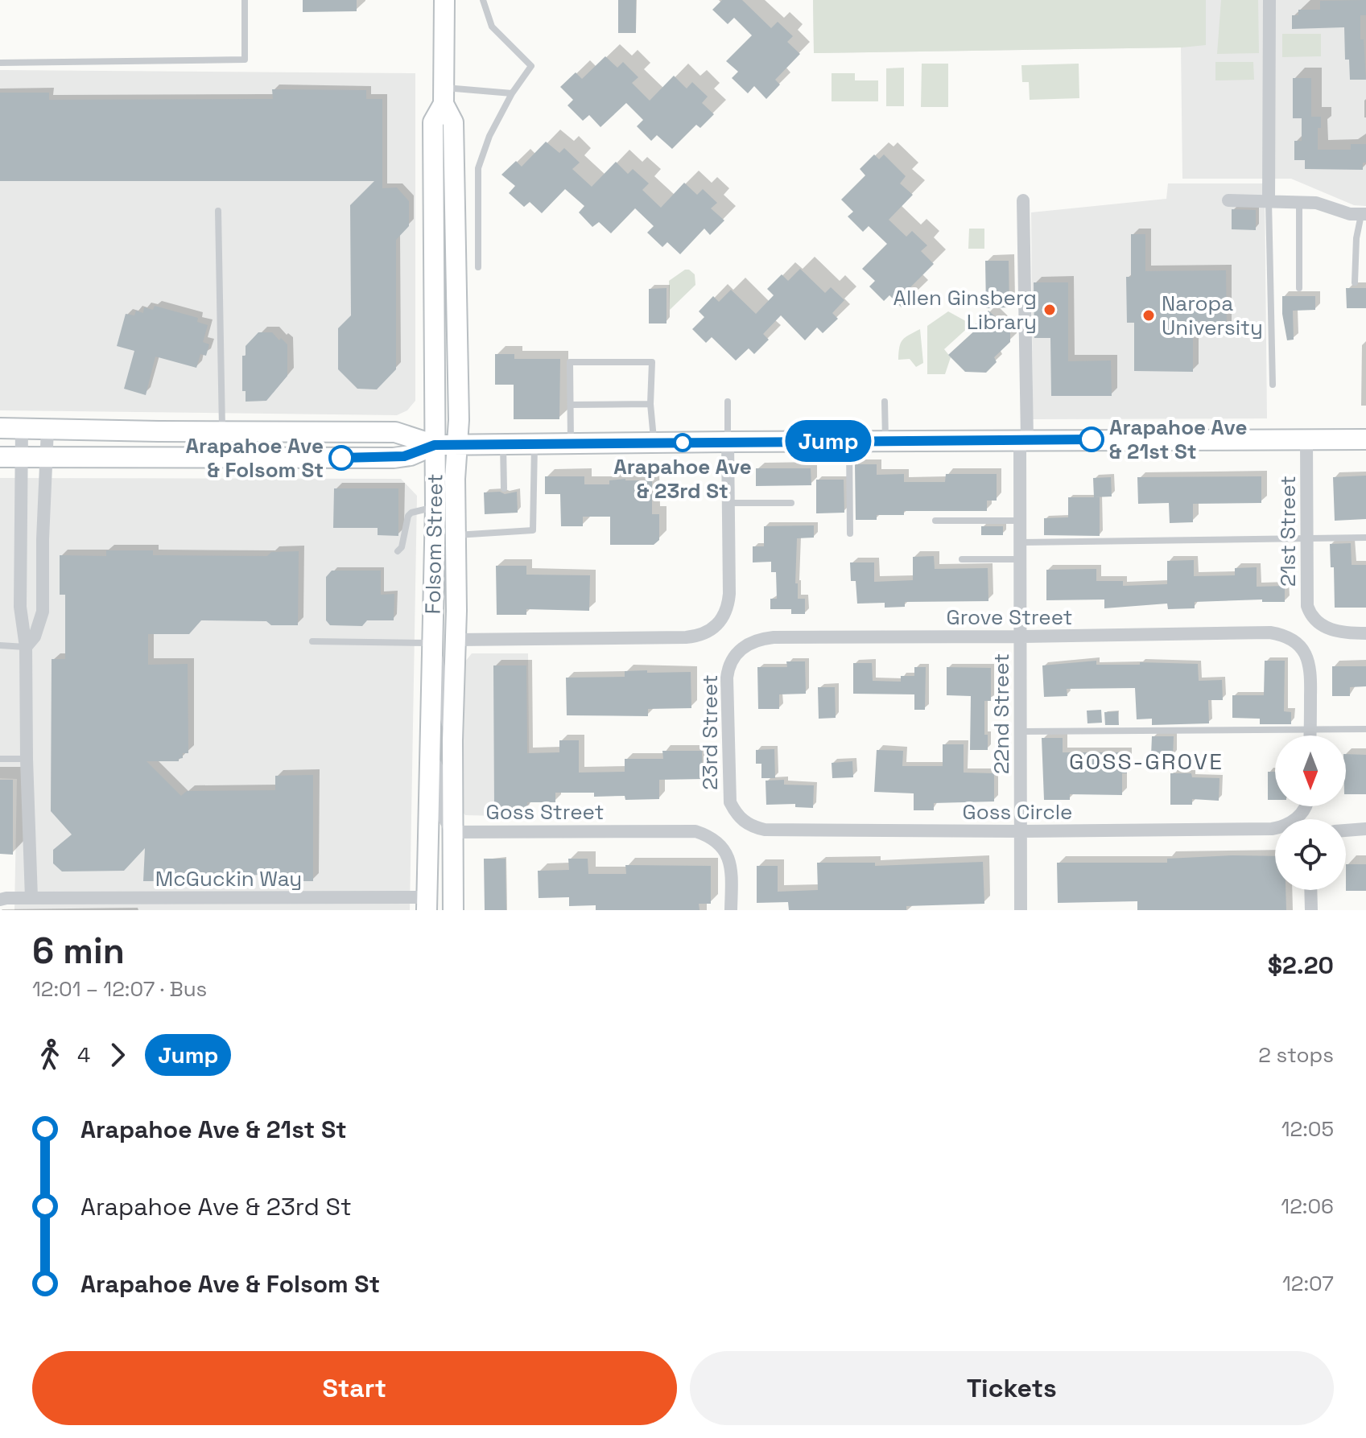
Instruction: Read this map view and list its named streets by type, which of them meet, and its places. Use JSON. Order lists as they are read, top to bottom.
{
  "streets": {
    "main road": ["Folsom Street"],
    "street": [
      "21st Street",
      "Grove Street",
      "22nd Street",
      "23rd Street",
      "Goss Street",
      "Goss Circle",
      "McGuckin Way"
    ]
  },
  "crossings": [
    ["Folsom Street", "Goss Street"],
    ["Folsom Street", "McGuckin Way"],
    ["Grove Street", "22nd Street"],
    ["Grove Street", "23rd Street"],
    ["22nd Street", "Goss Circle"],
    ["23rd Street", "Goss Circle"]
  ],
  "districts": ["GOSS-GROVE"],
  "places": [
    "Allen Ginsberg Library",
    "Naropa University",
    "Arapahoe Ave & 21st St",
    "Arapahoe Ave & 23rd St",
    "Arapahoe Ave & Folsom St"
  ],
  "lines": ["bus line Jump"],
  "north": "bottom",
  "page": {
    "on_map": "Jump",
    "heading": ["6 min", "12:01 – 12:07 · Bus", "$2.20"],
    "legs": ["4", "Jump", "2 stops"],
    "list": [
      {
        "name": "Arapahoe Ave & 21st St",
        "value": "12:05"
      },
      {
        "name": "Arapahoe Ave & 23rd St",
        "value": "12:06"
      },
      {
        "name": "Arapahoe Ave & Folsom St",
        "value": "12:07"
      }
    ],
    "buttons": ["Start", "Tickets"]
  }
}
